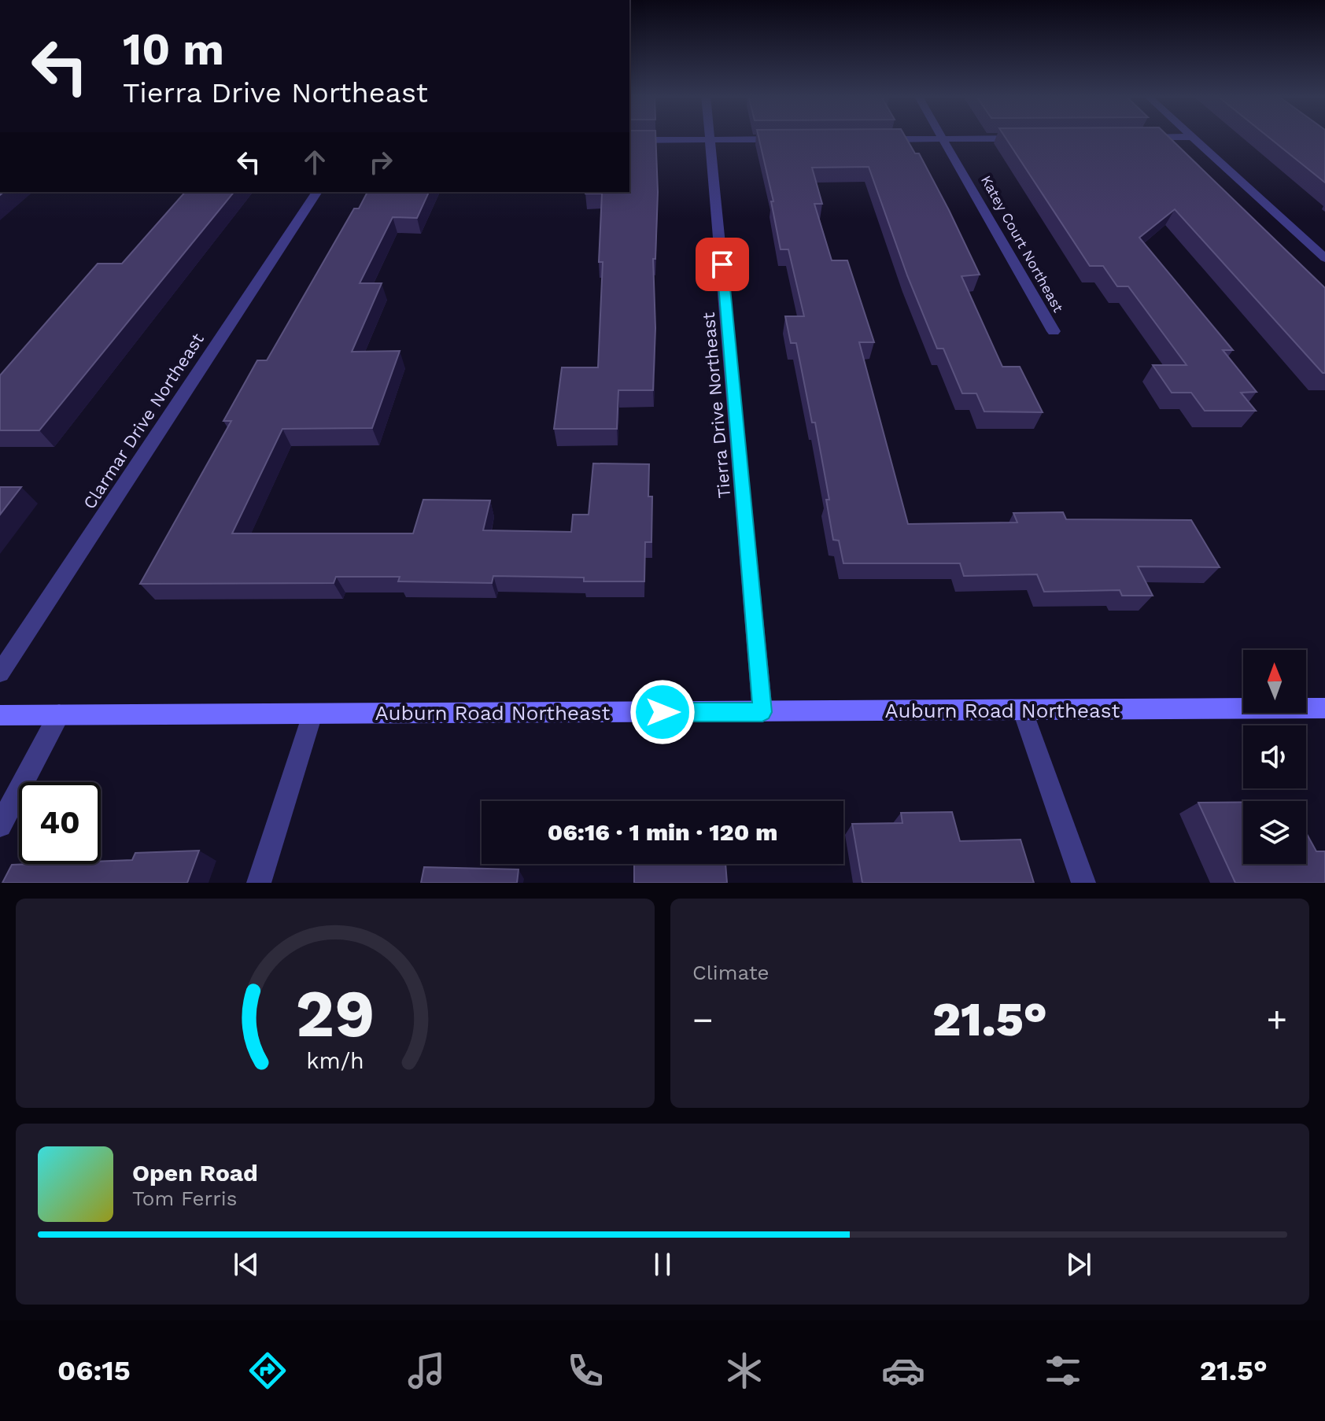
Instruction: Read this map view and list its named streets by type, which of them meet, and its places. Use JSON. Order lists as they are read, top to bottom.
{
  "streets": {
    "street": [
      "Katey Court Northeast",
      "Tierra Drive Northeast",
      "Clarmar Drive Northeast",
      "Auburn Road Northeast"
    ]
  },
  "crossings": [
    ["Tierra Drive Northeast", "Auburn Road Northeast"]
  ],
  "north": "top",
  "page": {
    "turn": ["10 m", "Tierra Drive Northeast"],
    "limit": "40",
    "trip": "06:16 · 1 min · 120 m",
    "tile": "Climate",
    "heat": ["−", "21.5°", "+"],
    "song": ["Open Road", "Tom Ferris"],
    "tabs": ["06:15", "21.5°"],
    "gauge": ["29", "km/h"]
  }
}
